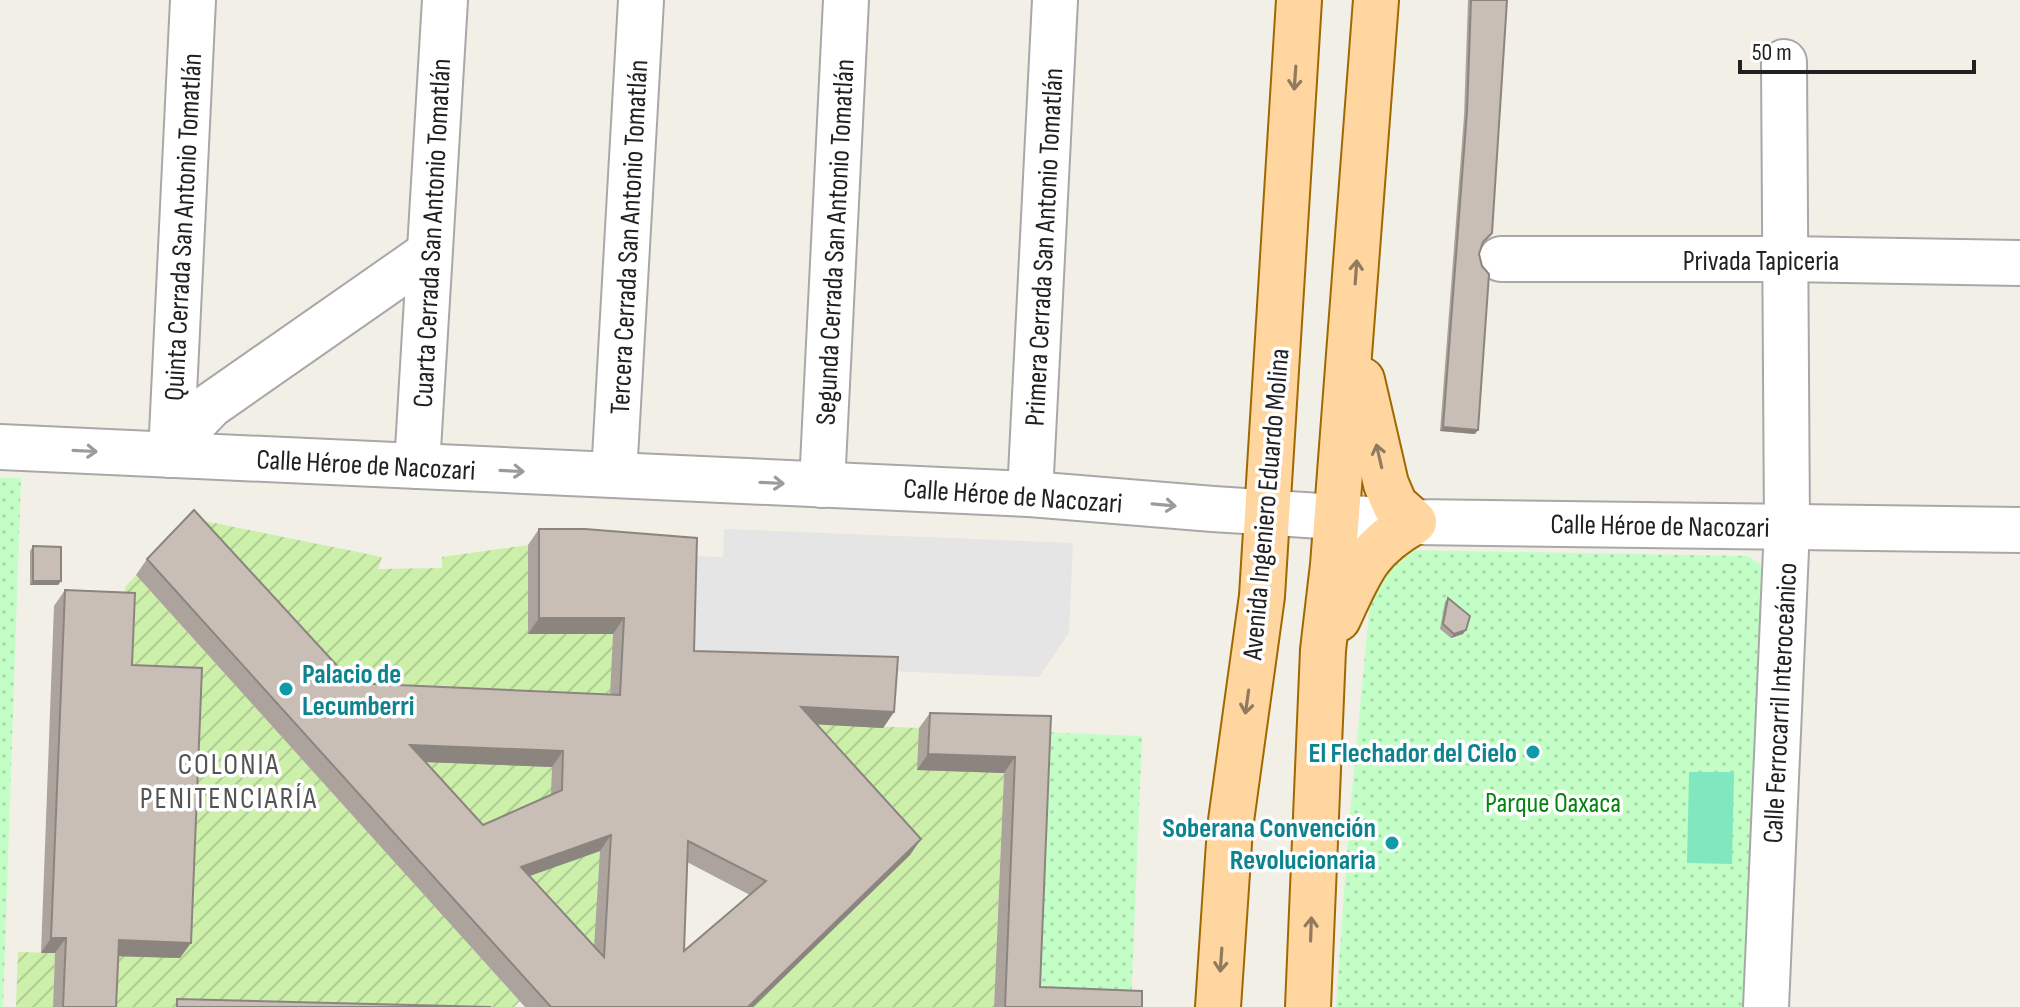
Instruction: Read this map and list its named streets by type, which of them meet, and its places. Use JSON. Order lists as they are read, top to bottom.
{
  "streets": {
    "main road": ["Avenida Ingeniero Eduardo Molina"],
    "street": [
      "Quinta Cerrada San Antonio Tomatlán",
      "Cuarta Cerrada San Antonio Tomatlán",
      "Tercera Cerrada San Antonio Tomatlán",
      "Segunda Cerrada San Antonio Tomatlán",
      "Primera Cerrada San Antonio Tomatlán",
      "Privada Tapiceria",
      "Calle Héroe de Nacozari",
      "Calle Ferrocarril Interoceánico"
    ]
  },
  "crossings": [
    ["Quinta Cerrada San Antonio Tomatlán", "Calle Héroe de Nacozari"],
    ["Cuarta Cerrada San Antonio Tomatlán", "Calle Héroe de Nacozari"],
    ["Tercera Cerrada San Antonio Tomatlán", "Calle Héroe de Nacozari"],
    ["Segunda Cerrada San Antonio Tomatlán", "Calle Héroe de Nacozari"],
    ["Primera Cerrada San Antonio Tomatlán", "Calle Héroe de Nacozari"],
    ["Privada Tapiceria", "Calle Ferrocarril Interoceánico"],
    ["Calle Héroe de Nacozari", "Avenida Ingeniero Eduardo Molina"],
    ["Calle Héroe de Nacozari", "Calle Ferrocarril Interoceánico"]
  ],
  "one_way": ["Calle Héroe de Nacozari"],
  "districts": ["COLONIA PENITENCIARÍA"],
  "parks": ["Parque Oaxaca"],
  "places": ["Palacio de Lecumberri", "El Flechador del Cielo", "Soberana Convención Revolucionaria"],
  "scale_bar": "50 m"
}
